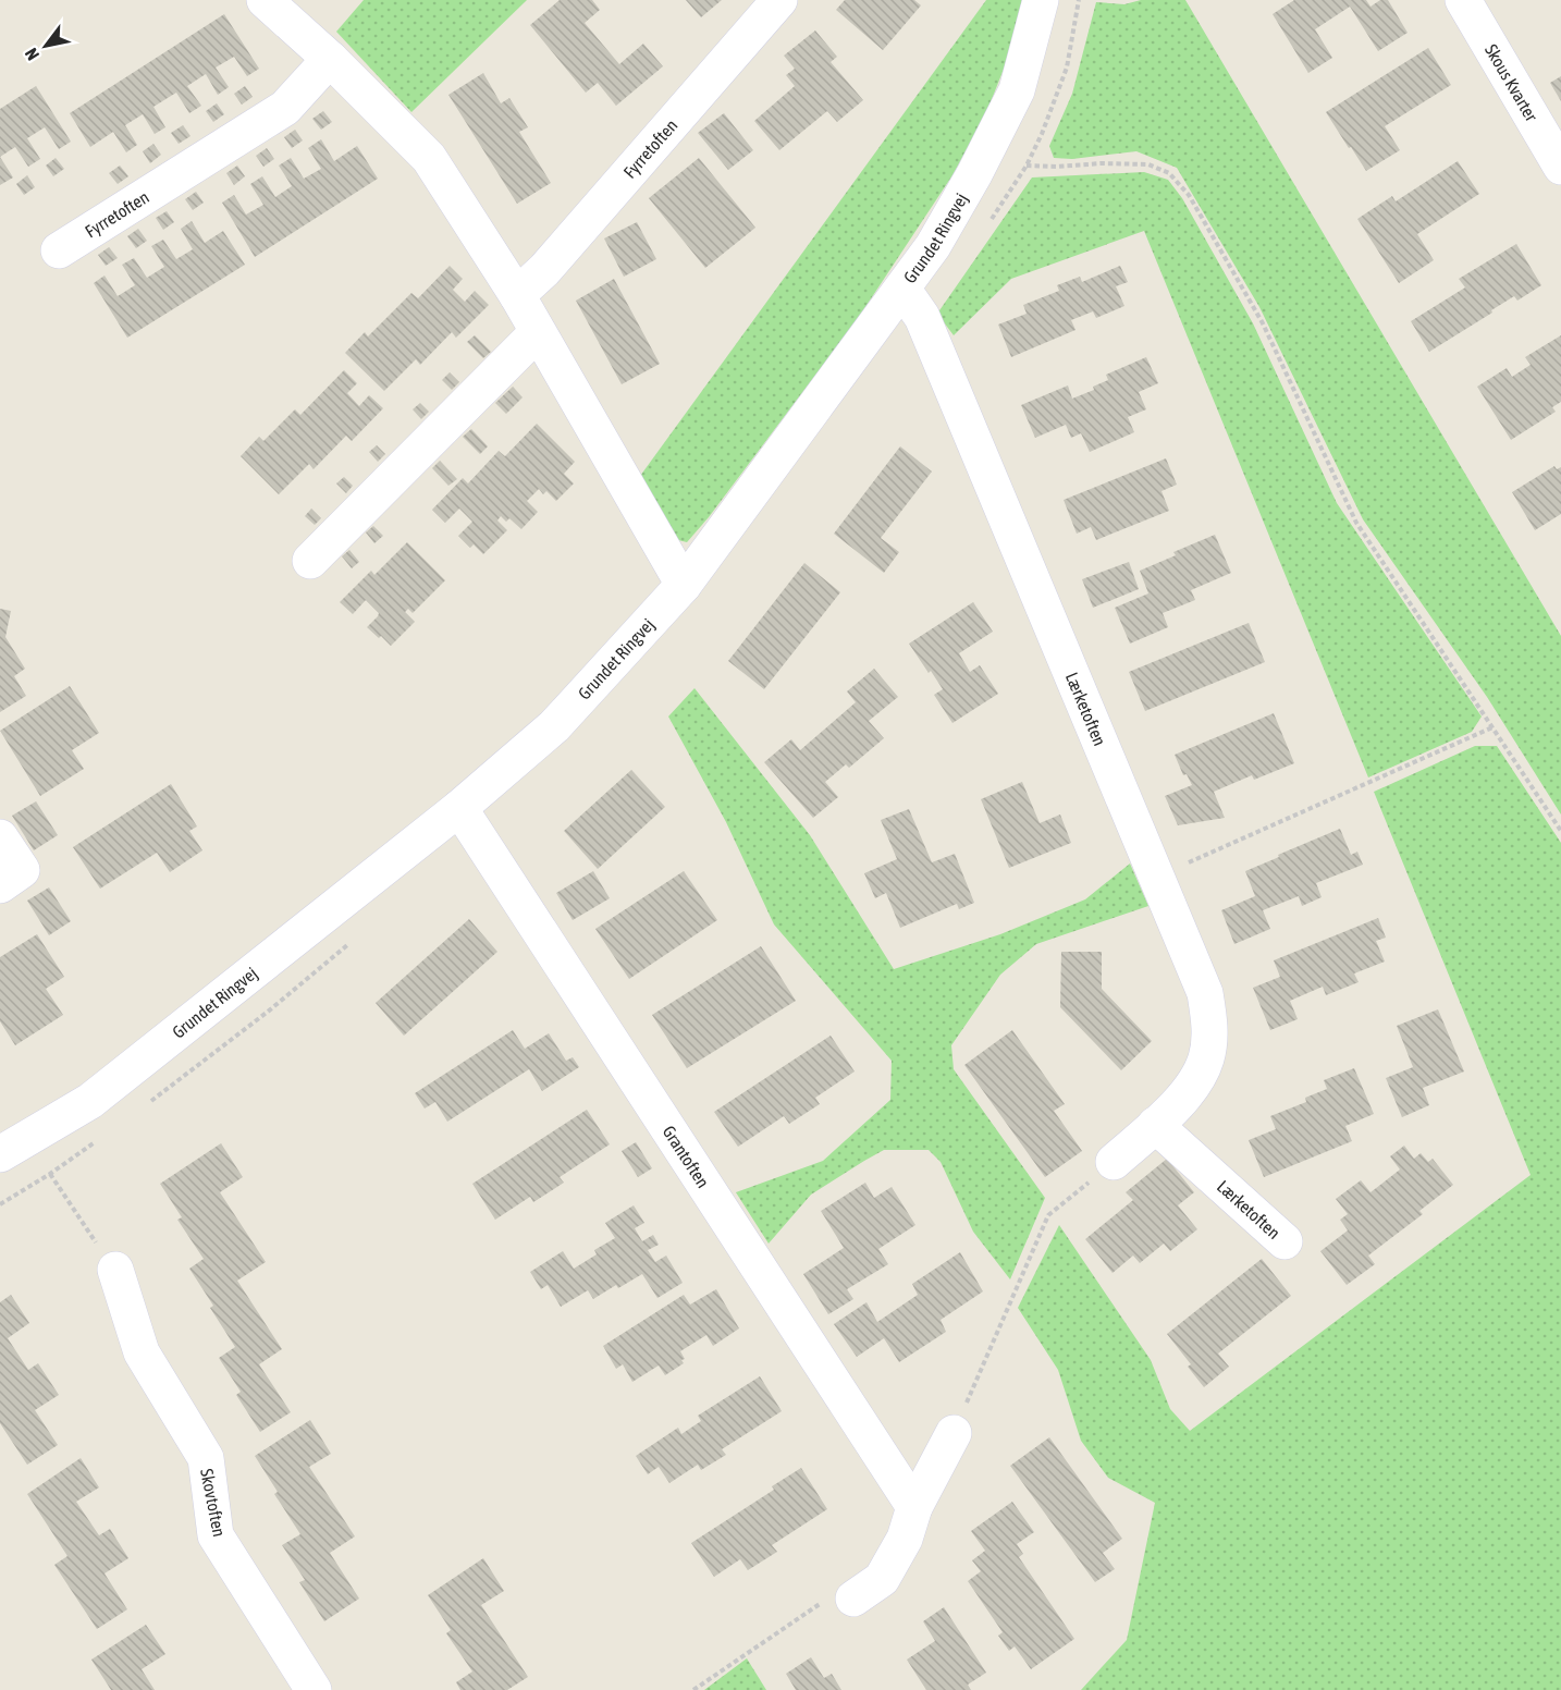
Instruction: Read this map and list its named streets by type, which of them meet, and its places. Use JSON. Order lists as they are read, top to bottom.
{
  "streets": {
    "street": [
      "Skous Kvarter",
      "Fyrretoften",
      "Grundet Ringvej",
      "Lærketoften",
      "Grantoften",
      "Skovtoften"
    ]
  },
  "crossings": [
    ["Grundet Ringvej", "Lærketoften"],
    ["Grundet Ringvej", "Grantoften"]
  ],
  "north": "bottom left"
}
